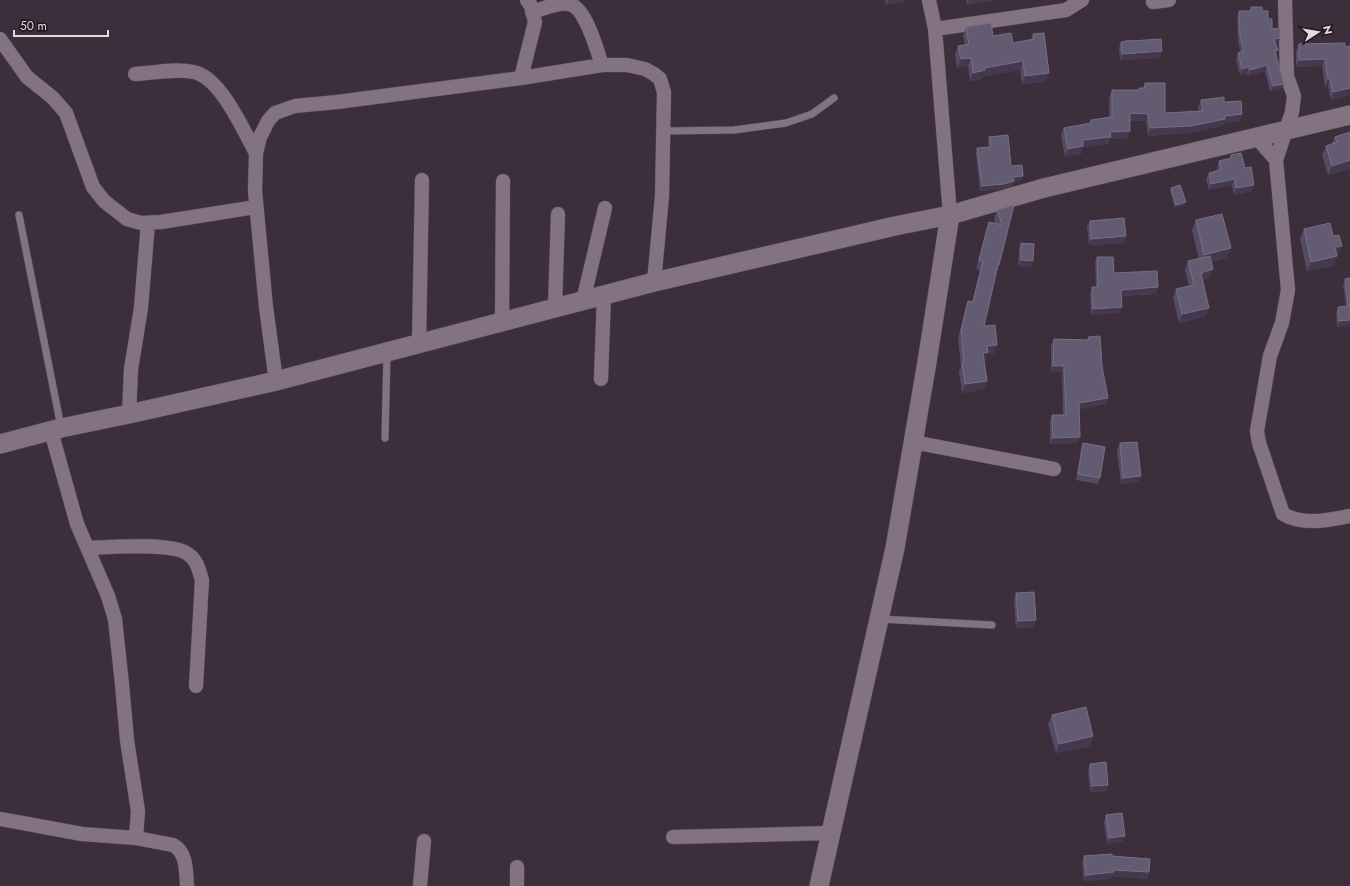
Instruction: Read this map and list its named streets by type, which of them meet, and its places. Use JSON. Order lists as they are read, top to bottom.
{
  "scale_bar": "50 m",
  "north": "right"
}
